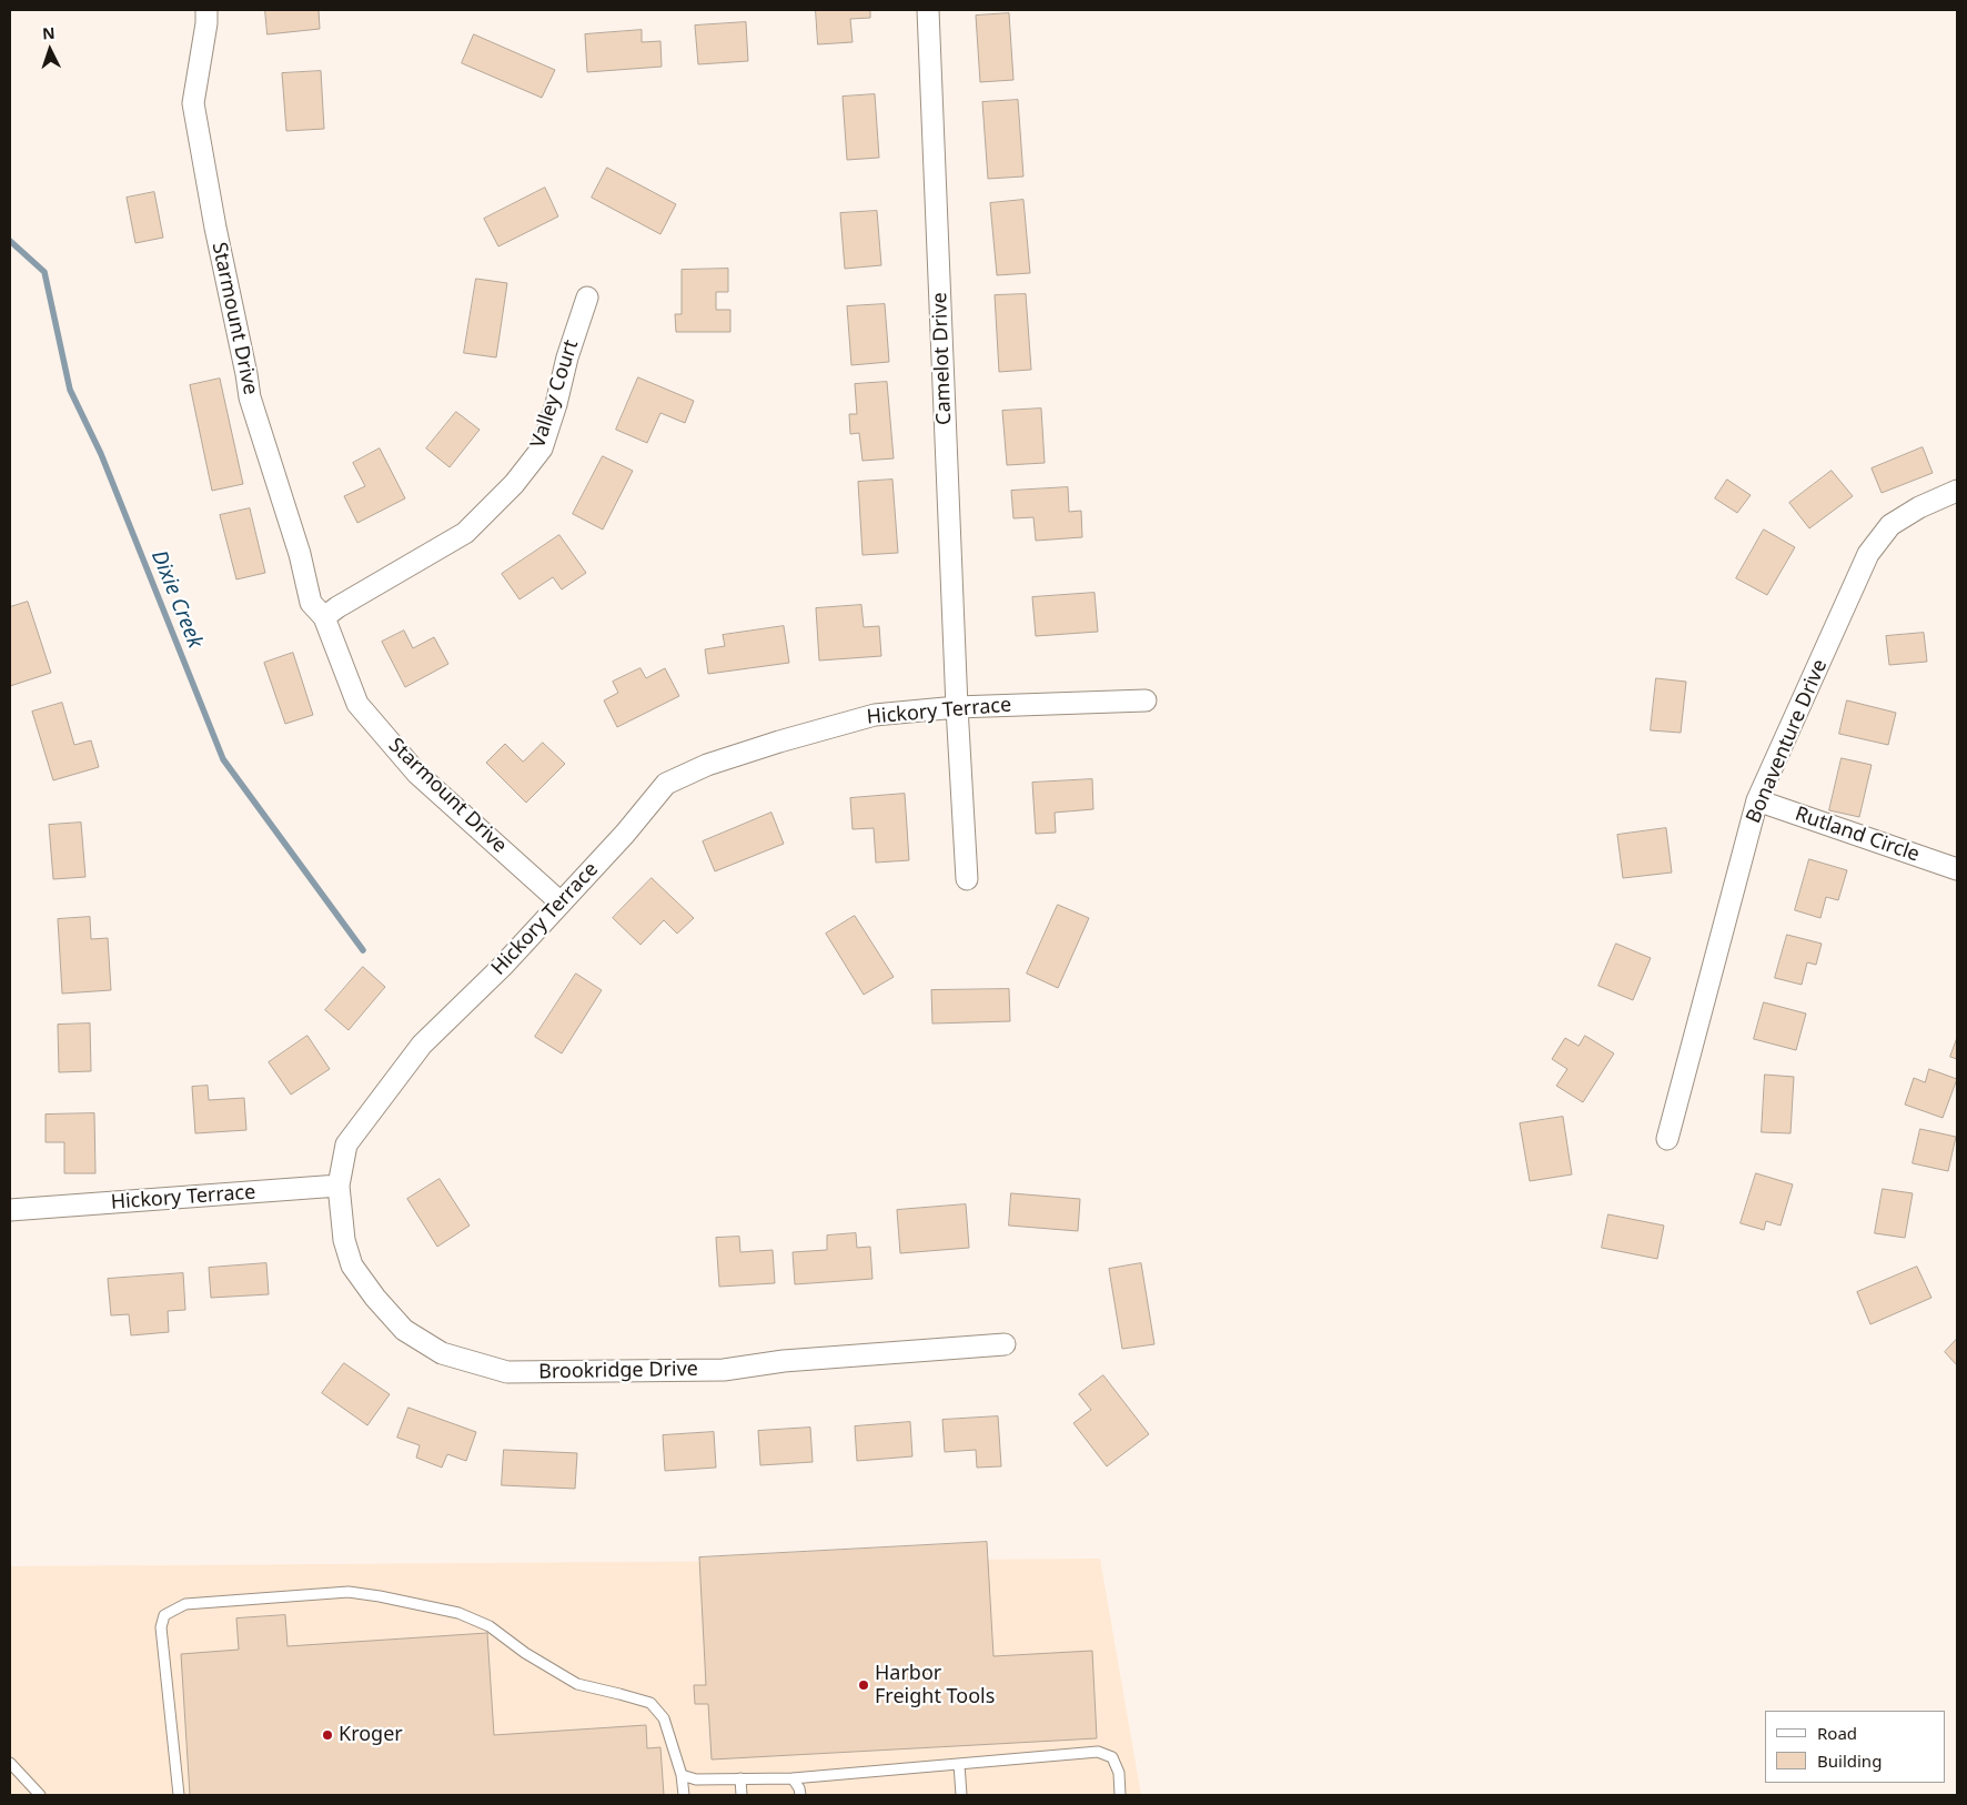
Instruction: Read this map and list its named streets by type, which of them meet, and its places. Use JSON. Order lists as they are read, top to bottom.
{
  "streets": {
    "street": [
      "Starmount Drive",
      "Camelot Drive",
      "Valley Court",
      "Hickory Terrace",
      "Bonaventure Drive",
      "Rutland Circle",
      "Brookridge Drive"
    ]
  },
  "crossings": [
    ["Starmount Drive", "Valley Court"],
    ["Starmount Drive", "Hickory Terrace"],
    ["Camelot Drive", "Hickory Terrace"],
    ["Hickory Terrace", "Brookridge Drive"],
    ["Bonaventure Drive", "Rutland Circle"]
  ],
  "water": ["Dixie Creek"],
  "places": ["Harbor Freight Tools", "Kroger"],
  "legend": ["Road", "Building"],
  "north": "top"
}
